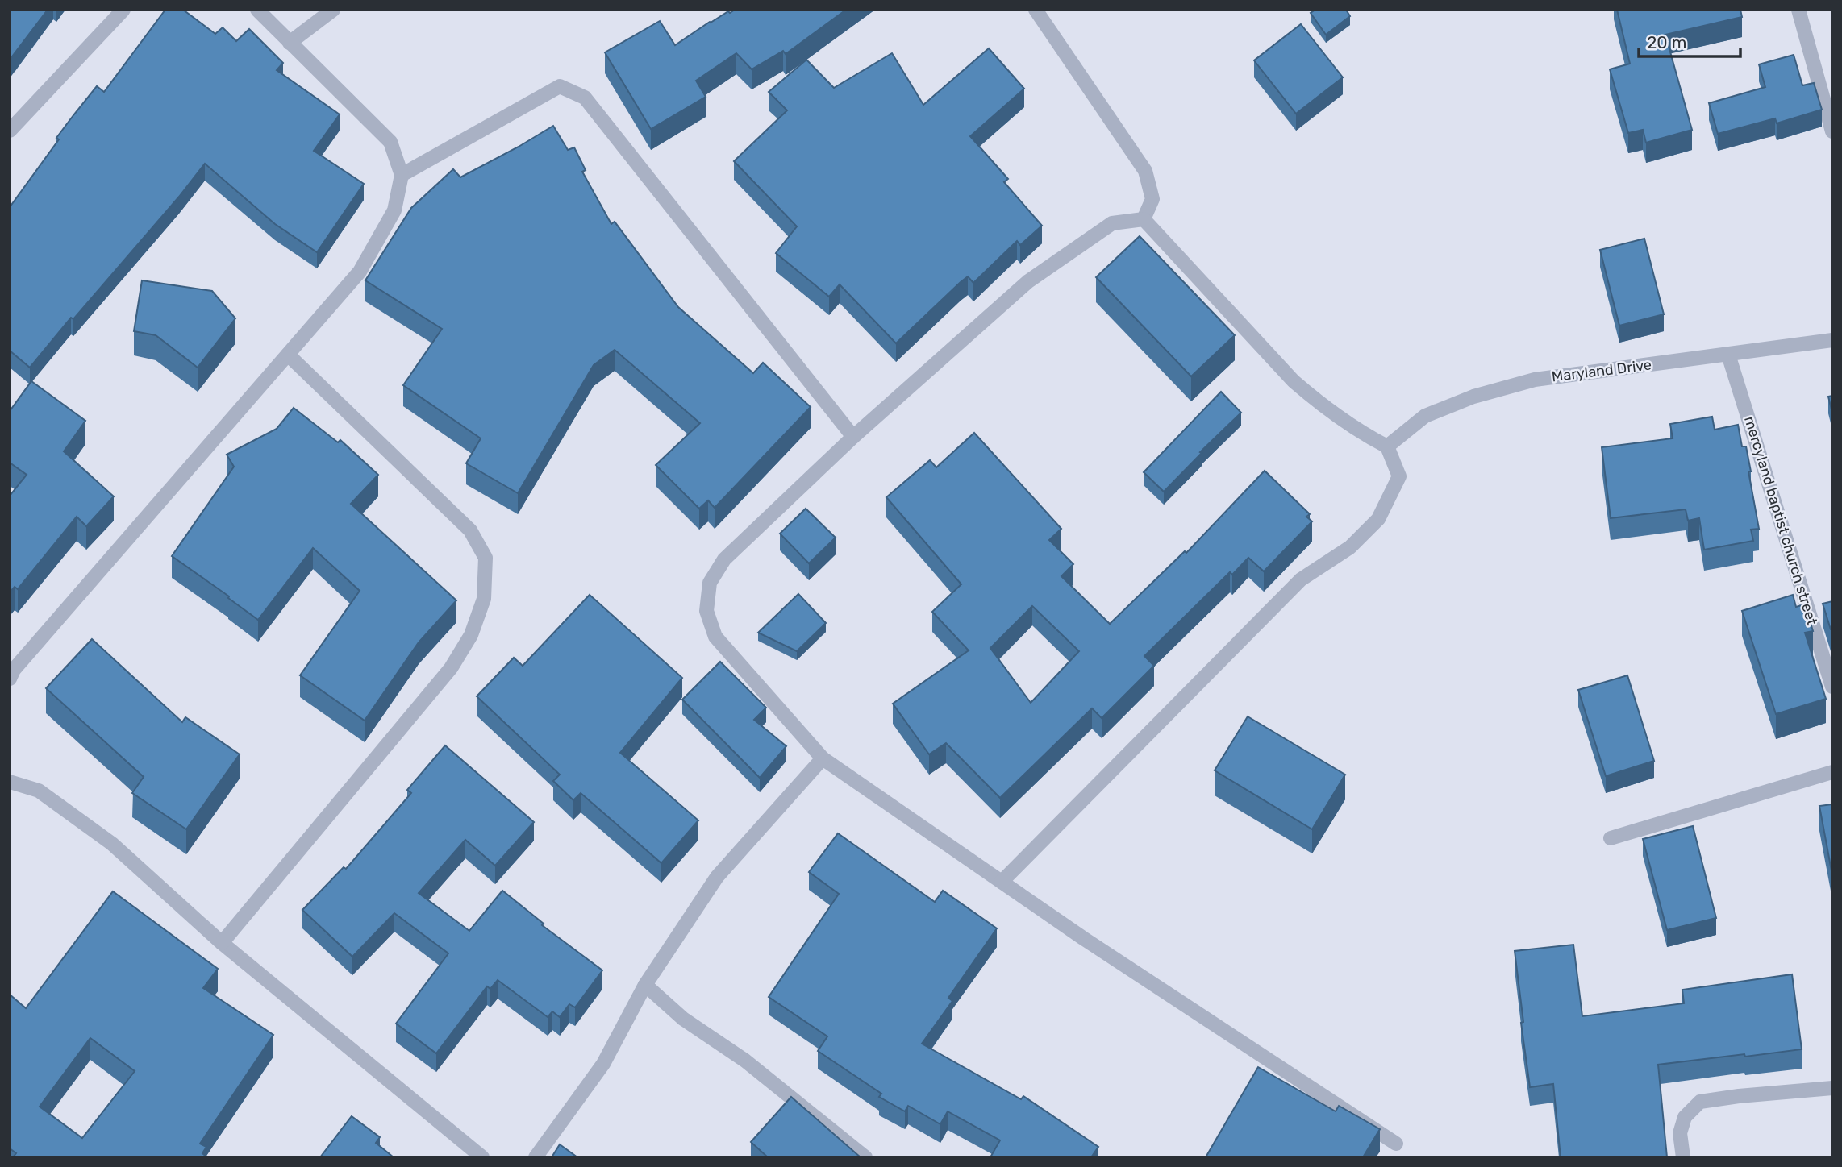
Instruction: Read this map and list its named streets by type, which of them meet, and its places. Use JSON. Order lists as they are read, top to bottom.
{
  "streets": {
    "street": ["Maryland Drive", "mercyland baptist church street"]
  },
  "crossings": [
    ["Maryland Drive", "mercyland baptist church street"]
  ],
  "scale_bar": "20 m"
}
